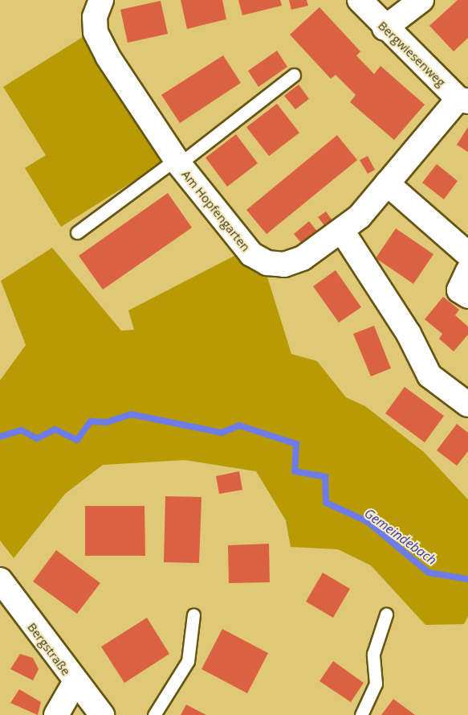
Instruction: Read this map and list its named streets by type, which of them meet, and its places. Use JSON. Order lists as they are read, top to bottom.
{
  "streets": {
    "street": ["Bergwiesenweg", "Am Hopfengarten", "Bergstraße"]
  },
  "crossings": [
    ["Bergwiesenweg", "Am Hopfengarten"]
  ],
  "water": ["Gemeindebach"]
}
